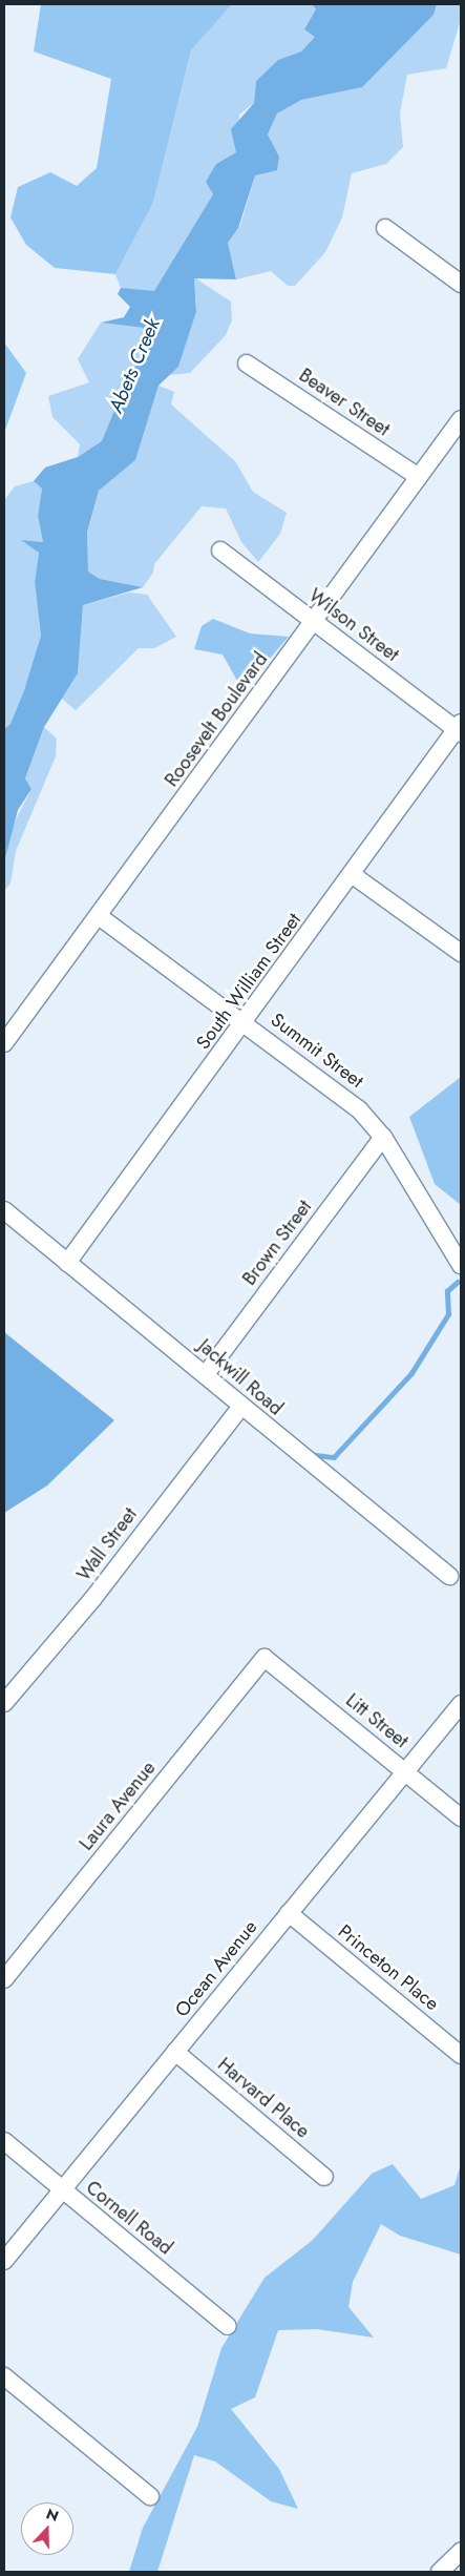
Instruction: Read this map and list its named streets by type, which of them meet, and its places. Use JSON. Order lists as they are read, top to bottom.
{
  "streets": {
    "street": [
      "Beaver Street",
      "Wilson Street",
      "Roosevelt Boulevard",
      "South William Street",
      "Summit Street",
      "Brown Street",
      "Jackwill Road",
      "Wall Street",
      "Litt Street",
      "Laura Avenue",
      "Princeton Place",
      "Ocean Avenue",
      "Harvard Place",
      "Cornell Road"
    ]
  },
  "crossings": [
    ["Beaver Street", "Roosevelt Boulevard"],
    ["Wilson Street", "Roosevelt Boulevard"],
    ["Wilson Street", "South William Street"],
    ["Roosevelt Boulevard", "Summit Street"],
    ["South William Street", "Summit Street"],
    ["South William Street", "Jackwill Road"],
    ["Summit Street", "Brown Street"],
    ["Brown Street", "Jackwill Road"],
    ["Jackwill Road", "Wall Street"],
    ["Litt Street", "Laura Avenue"],
    ["Litt Street", "Ocean Avenue"],
    ["Princeton Place", "Ocean Avenue"],
    ["Ocean Avenue", "Harvard Place"],
    ["Ocean Avenue", "Cornell Road"]
  ],
  "water": ["Abets Creek"],
  "north": "top"
}
